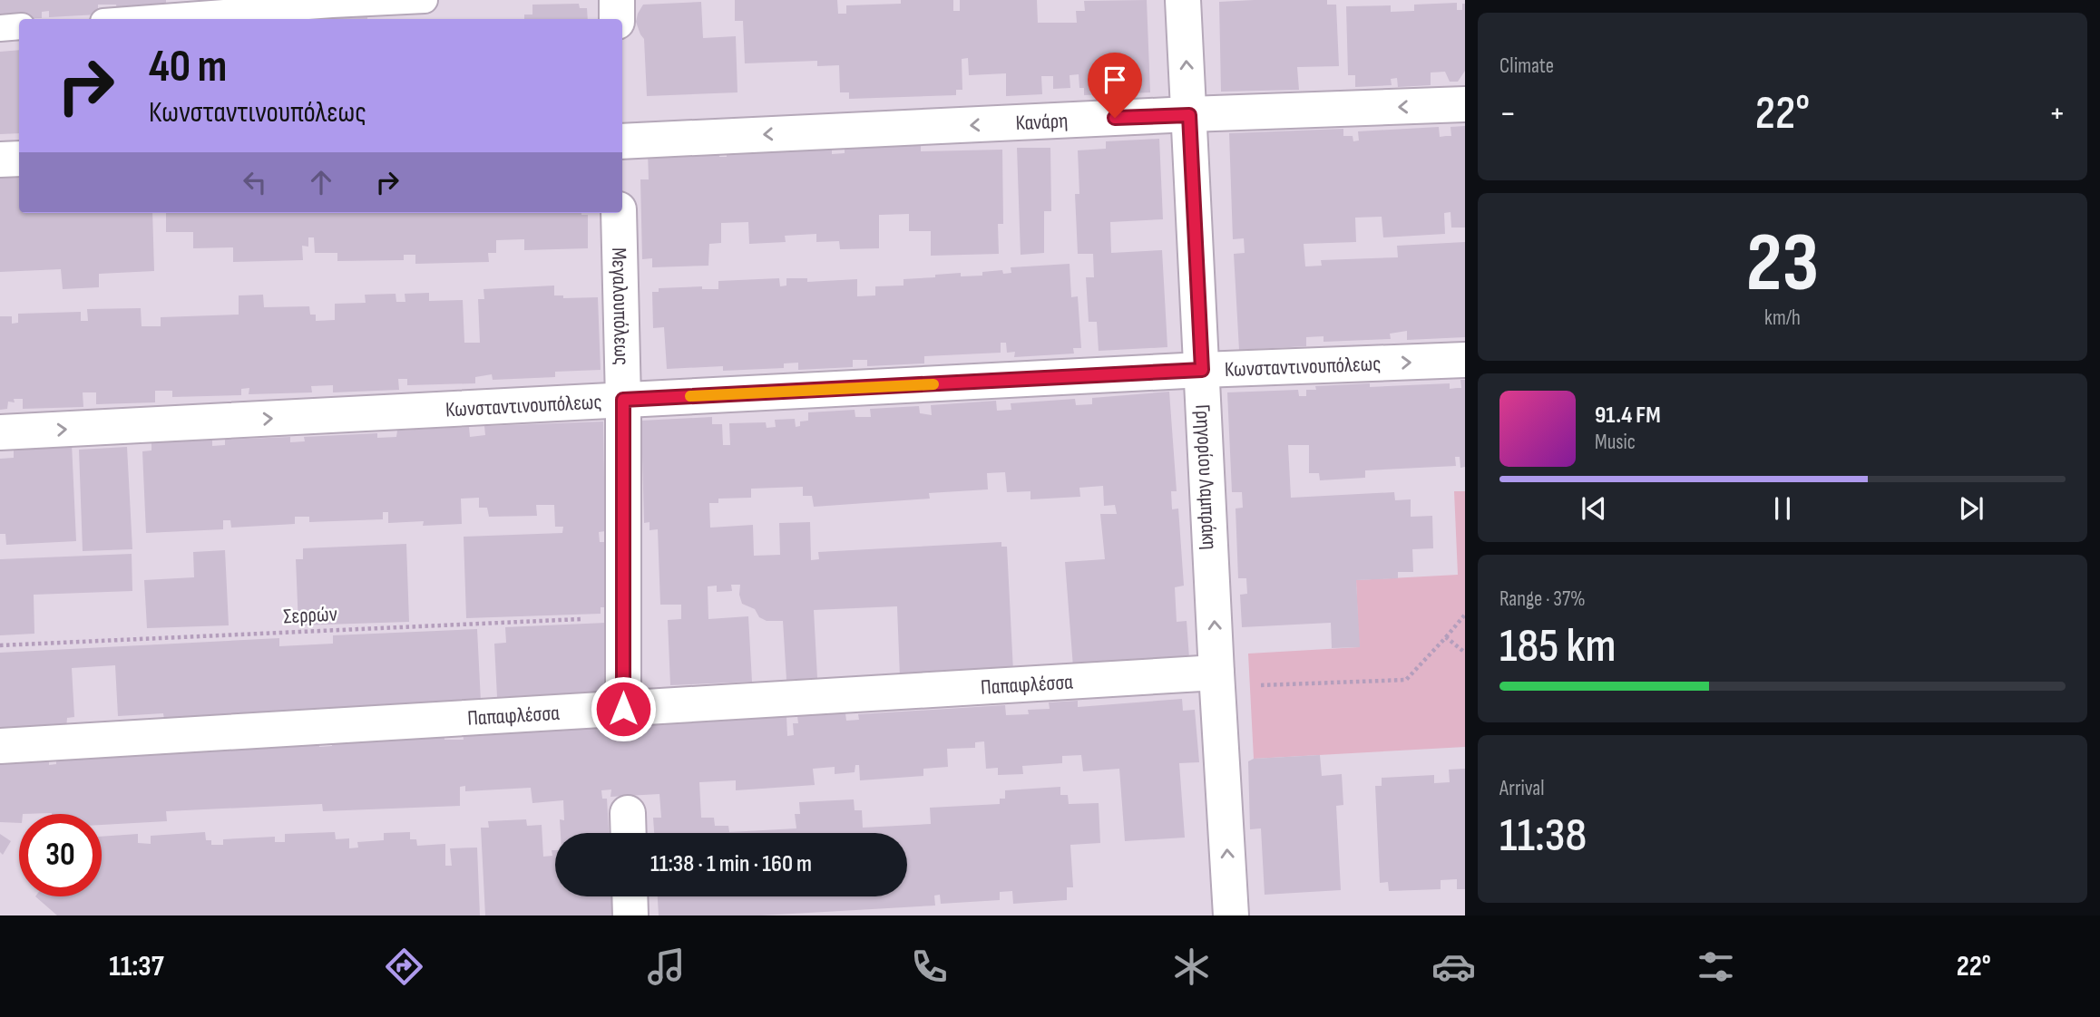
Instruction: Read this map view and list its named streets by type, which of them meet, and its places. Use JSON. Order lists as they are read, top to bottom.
{
  "streets": {
    "street": [
      "Κανάρη",
      "Μεγαλουπόλεως",
      "Κωνσταντινουπόλεως",
      "Γρηγορίου Λαμπράκη",
      "Παπαφλέσσα"
    ],
    "path": ["Σερρών"]
  },
  "crossings": [
    ["Κανάρη", "Γρηγορίου Λαμπράκη"],
    ["Μεγαλουπόλεως", "Κωνσταντινουπόλεως"],
    ["Μεγαλουπόλεως", "Σερρών"],
    ["Μεγαλουπόλεως", "Παπαφλέσσα"],
    ["Κωνσταντινουπόλεως", "Γρηγορίου Λαμπράκη"],
    ["Γρηγορίου Λαμπράκη", "Παπαφλέσσα"]
  ],
  "one_way": ["Κανάρη", "Κωνσταντινουπόλεως", "Γρηγορίου Λαμπράκη"],
  "page": {
    "tile": [
      "Climate",
      ["23", "km/h"],
      ["Range · 37%", "185 km"],
      ["Arrival", "11:38"]
    ],
    "turn": ["40 m", "Κωνσταντινουπόλεως"],
    "heat": ["−", "22°", "+"],
    "song": ["91.4 FM", "Music"],
    "limit": "30",
    "trip": "11:38 · 1 min · 160 m",
    "tabs": ["11:37", "22°"]
  }
}
